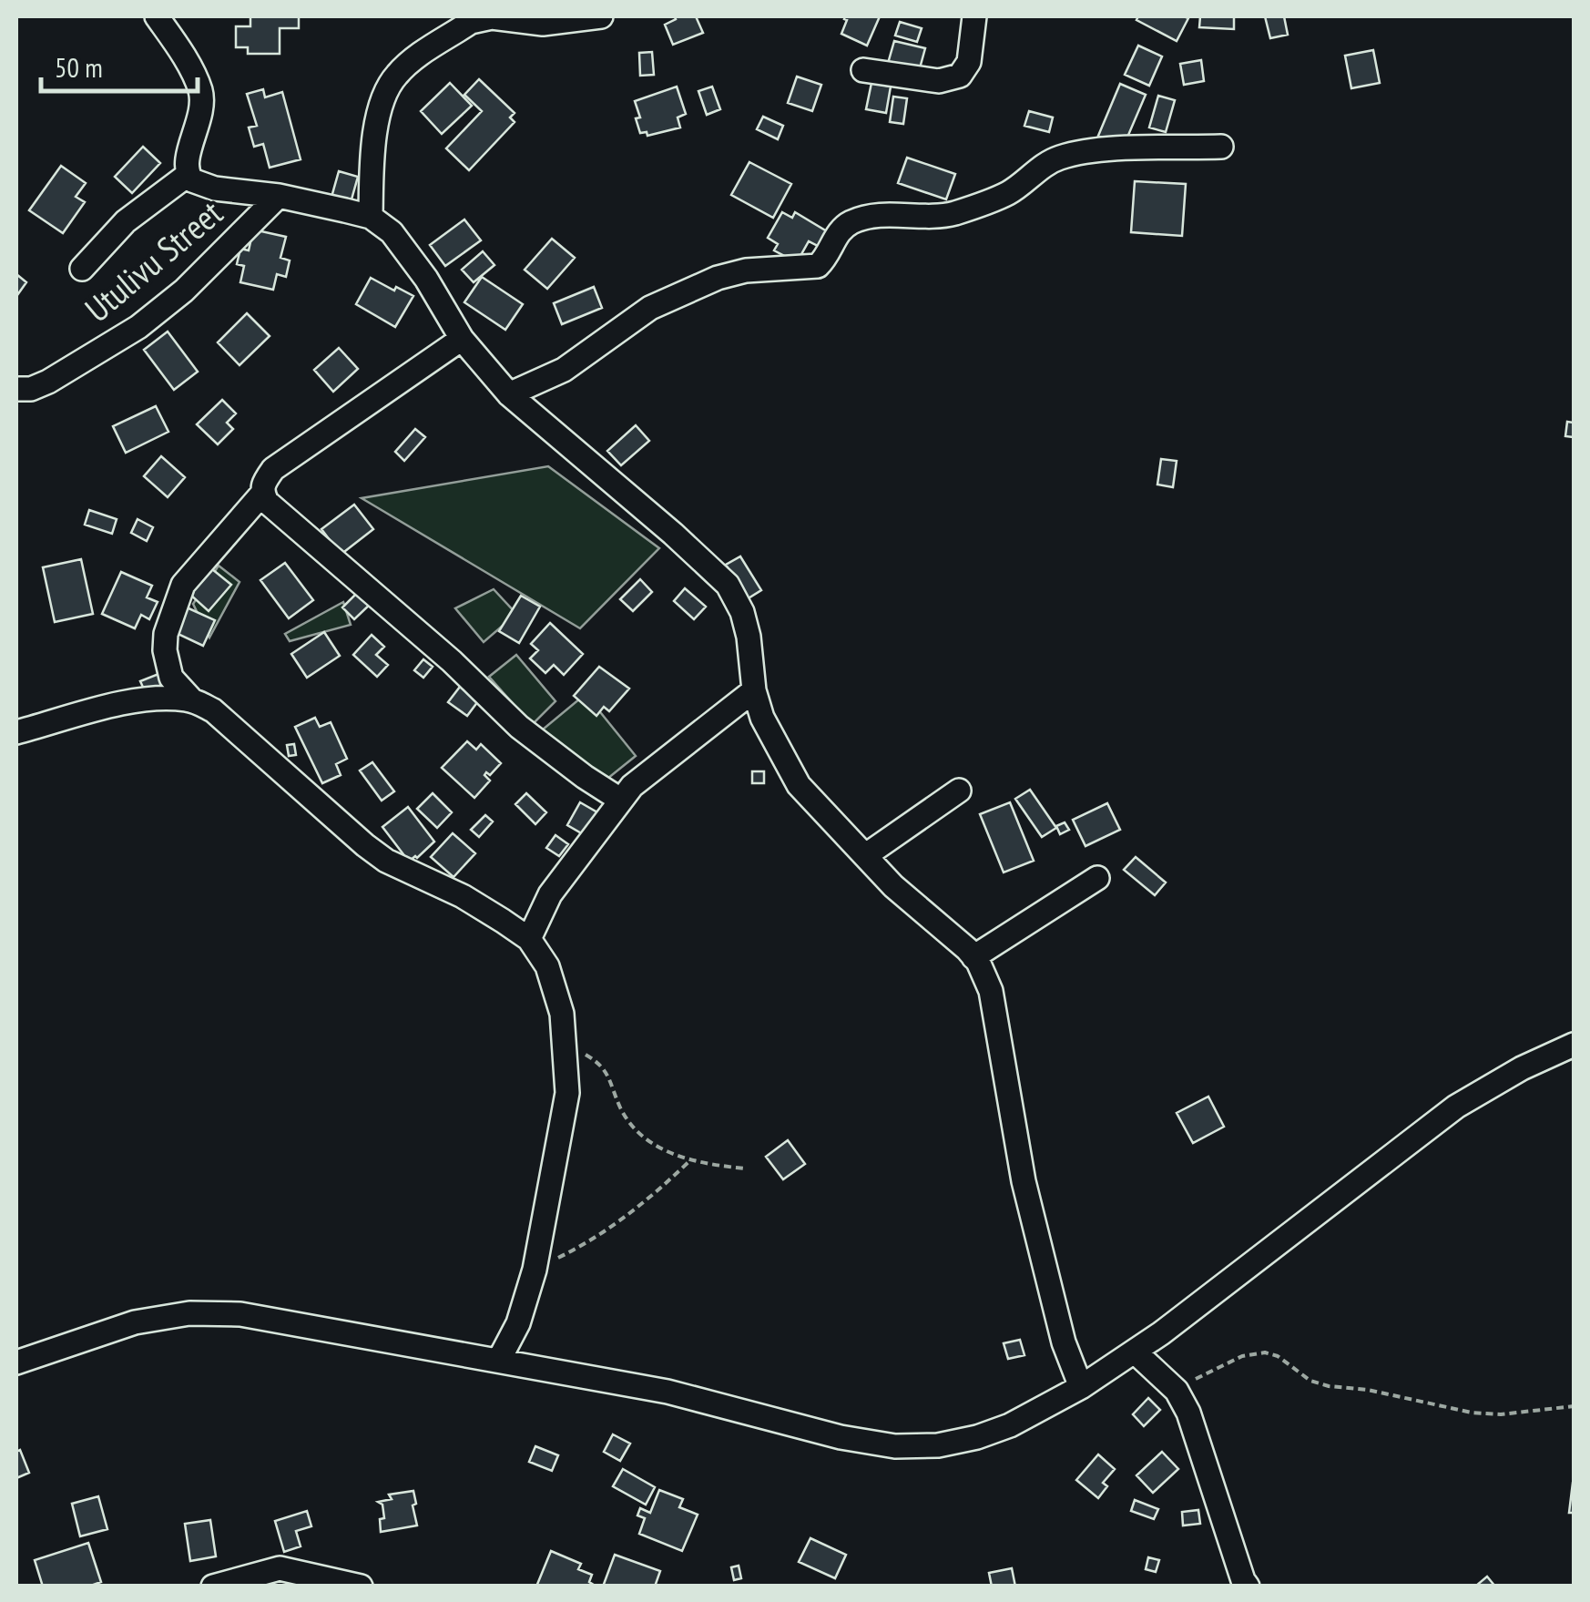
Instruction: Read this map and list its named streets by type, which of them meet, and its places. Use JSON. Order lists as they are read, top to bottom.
{
  "streets": {
    "street": ["Utulivu Street"]
  },
  "scale_bar": "50 m"
}
